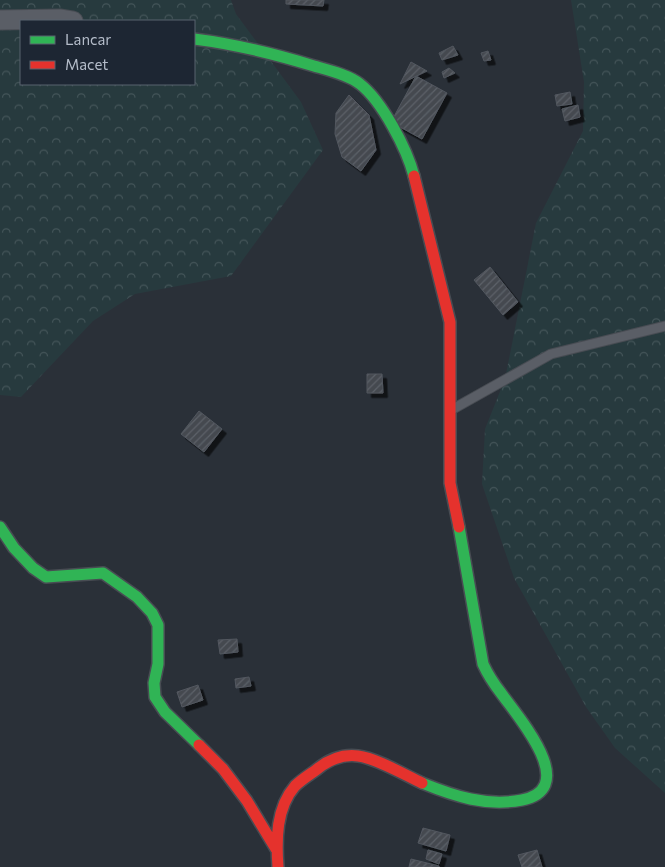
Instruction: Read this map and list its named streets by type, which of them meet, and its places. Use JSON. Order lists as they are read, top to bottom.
{
  "legend": ["Lancar", "Macet"]
}
